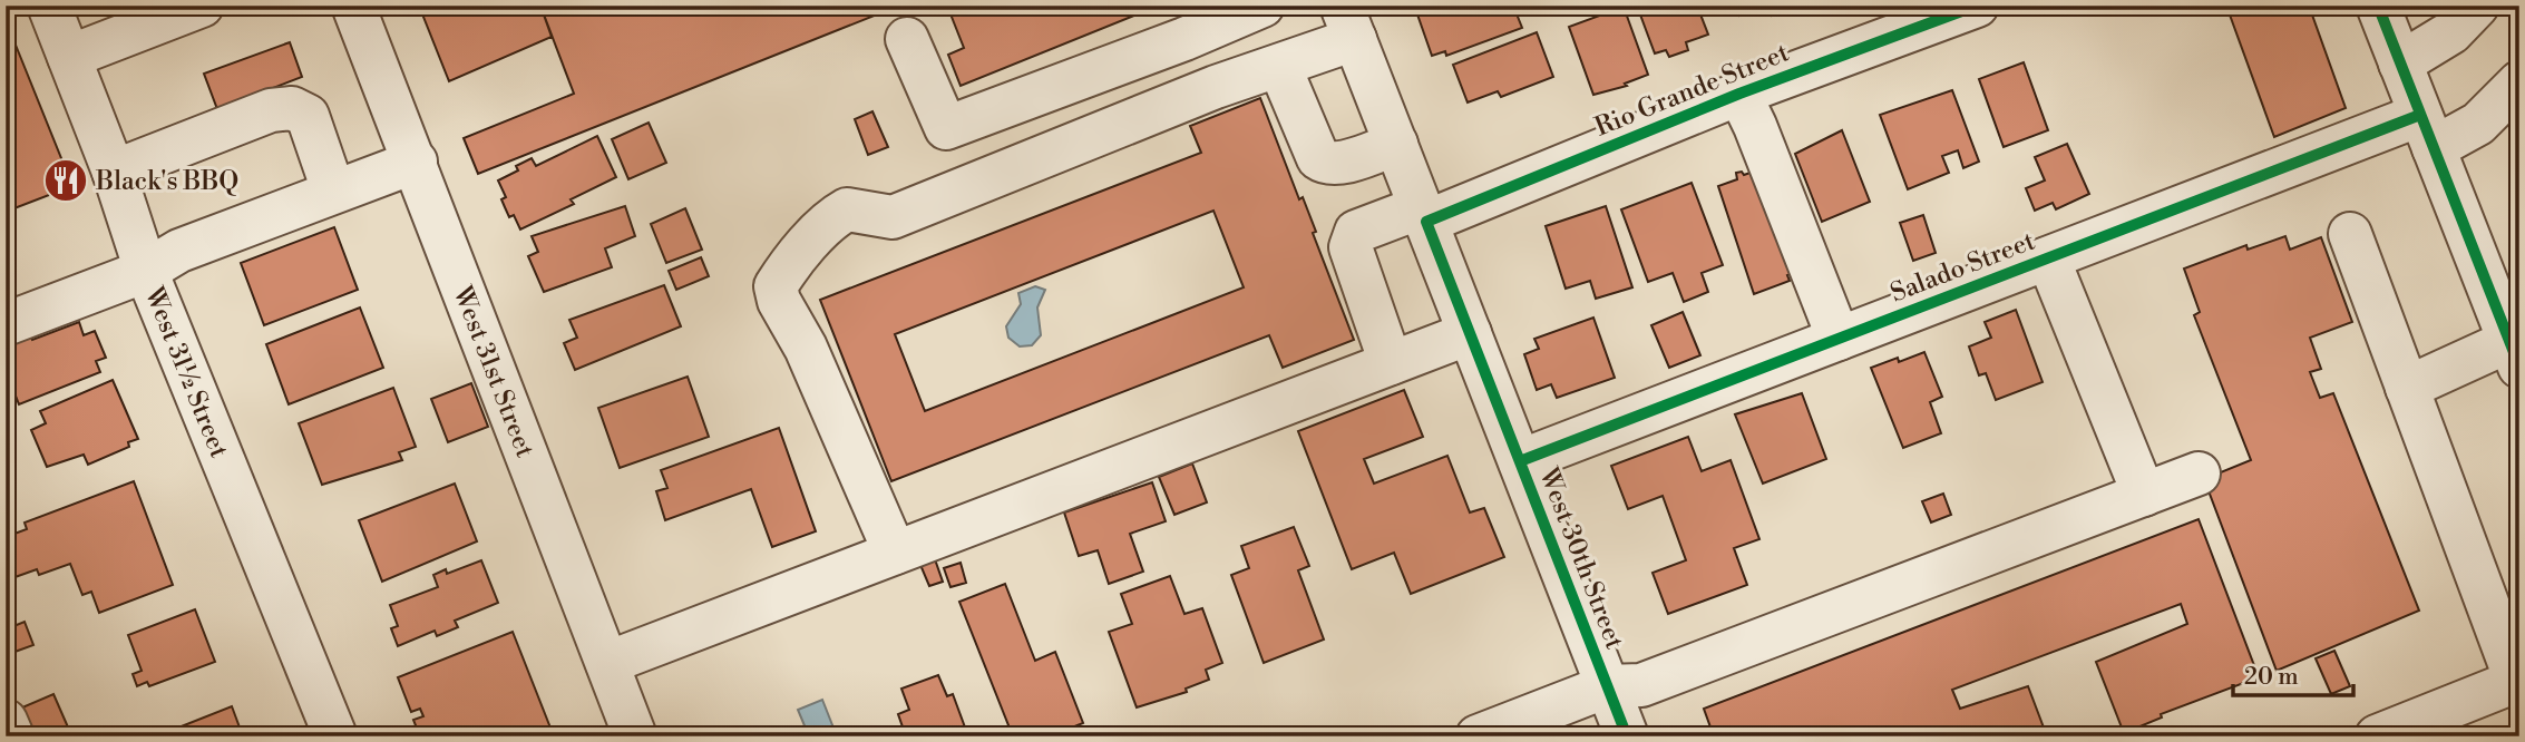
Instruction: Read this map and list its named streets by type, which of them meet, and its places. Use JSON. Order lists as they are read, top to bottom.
{
  "streets": {
    "street": [
      "Rio Grande Street",
      "Salado Street",
      "West 31st Street",
      "West 31½ Street",
      "West 30th Street"
    ]
  },
  "crossings": [
    ["Rio Grande Street", "West 30th Street"],
    ["Salado Street", "West 30th Street"]
  ],
  "places": {
    "restaurant": ["Black's BBQ"]
  },
  "scale_bar": "20 m"
}
